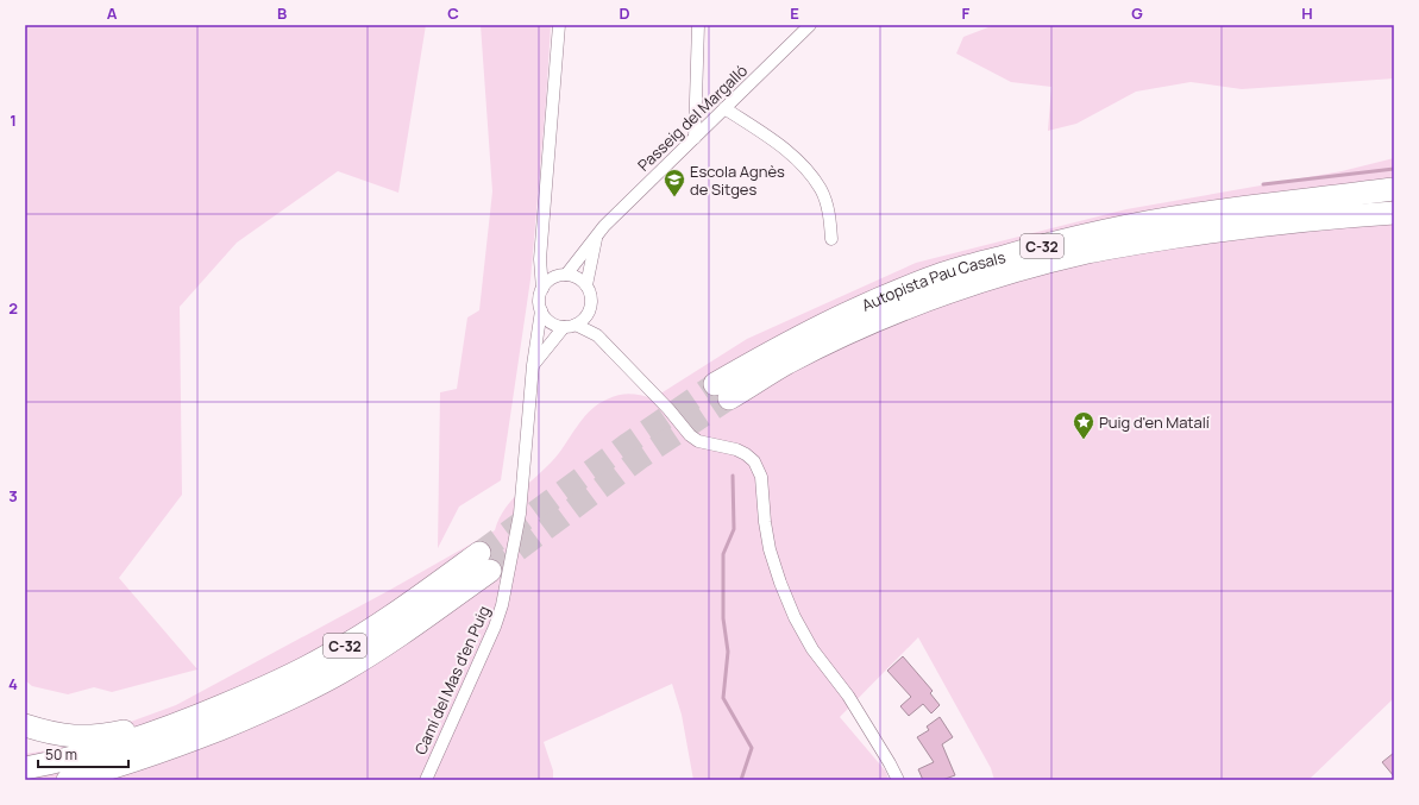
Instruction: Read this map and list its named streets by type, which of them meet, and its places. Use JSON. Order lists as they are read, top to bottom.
{
  "streets": {
    "highway": ["C-32", "Autopista Pau Casals"],
    "street": ["Passeig del Margalló", "Camí del Mas d'en Puig"]
  },
  "crossings": [
    ["Passeig del Margalló", "Camí del Mas d'en Puig"]
  ],
  "places": {
    "school or university": ["Escola Agnès de Sitges"],
    "place": ["Puig d'en Matalí"]
  },
  "scale_bar": "50 m",
  "grid": {
    "columns": [
      "A",
      "B",
      "C",
      "D",
      "E",
      "F",
      "G",
      "H"
    ],
    "rows": [
      "1",
      "2",
      "3",
      "4"
    ]
  }
}
